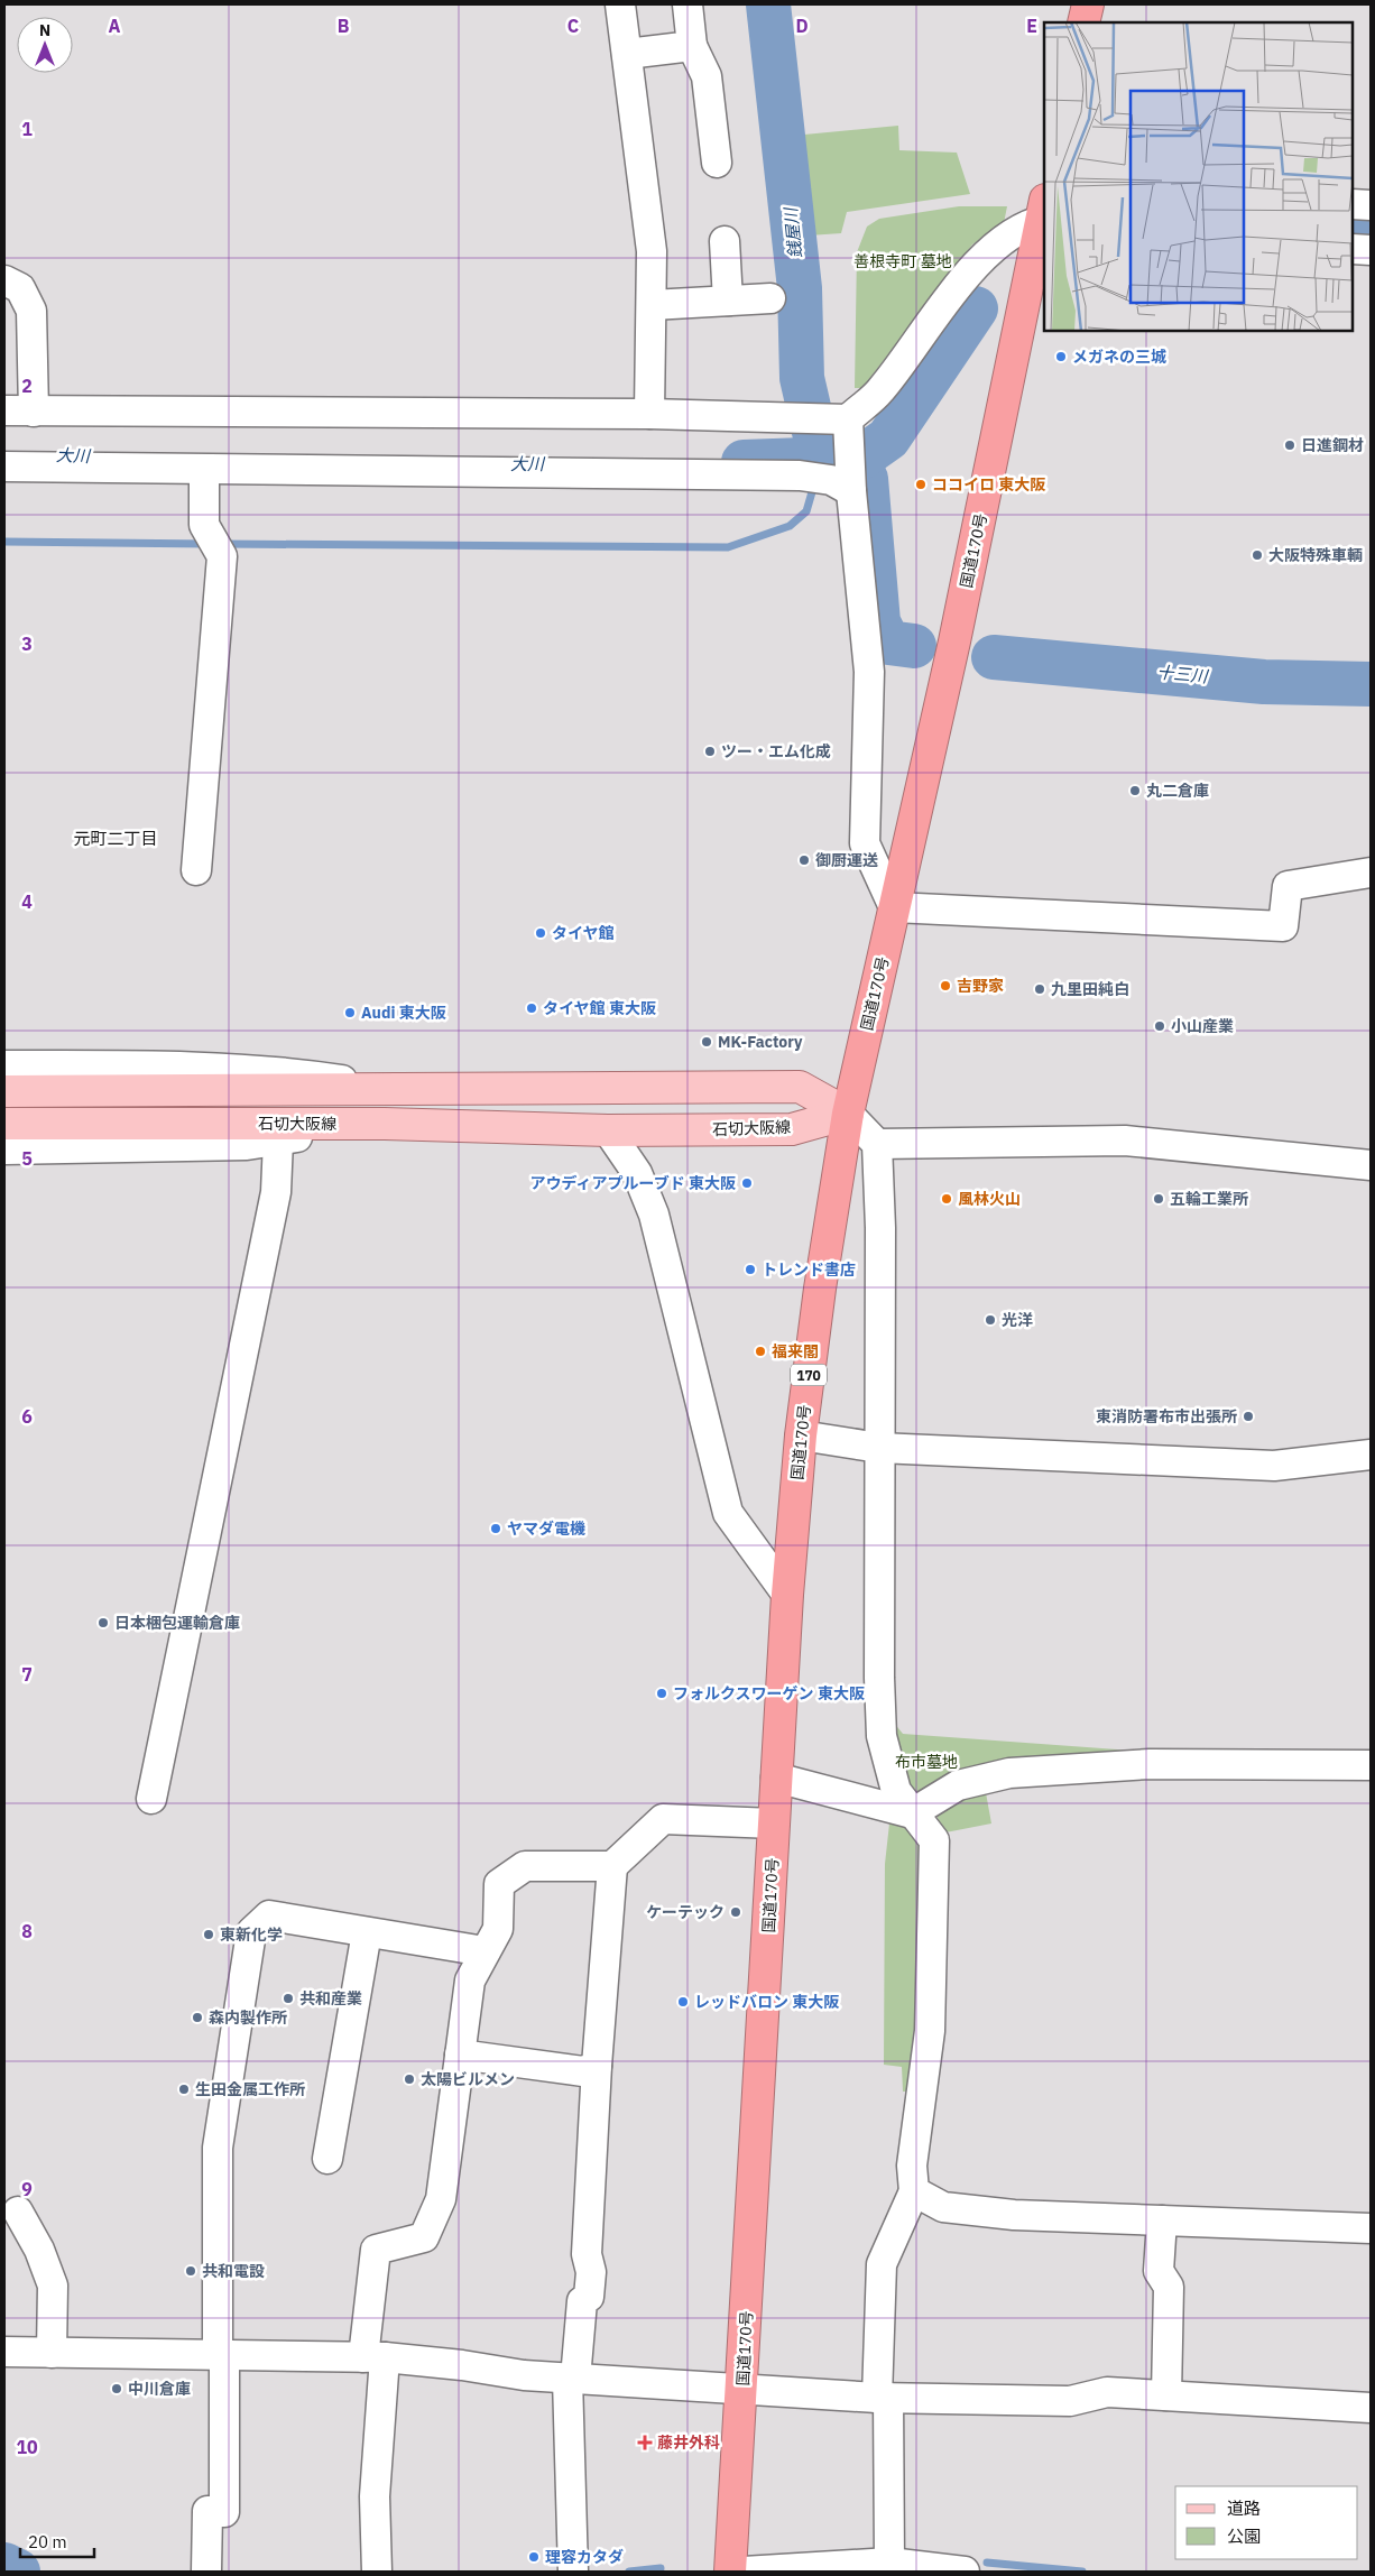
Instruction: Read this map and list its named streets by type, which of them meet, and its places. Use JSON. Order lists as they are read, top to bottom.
{
  "streets": {
    "highway": ["国道170号", "170"],
    "main road": ["石切大阪線"]
  },
  "crossings": [
    ["国道170号", "石切大阪線"]
  ],
  "districts": ["元町二丁目"],
  "water": ["銭屋川", "大川", "十三川"],
  "parks": ["善根寺町 墓地", "布市墓地"],
  "places": {
    "other": [
      "メガネの三城",
      "日進鋼材",
      "ココイロ 東大阪",
      "大阪特殊車輌",
      "ツー・エム化成",
      "丸二倉庫",
      "御厨運送",
      "タイヤ館",
      "吉野家",
      "九里田純白",
      "タイヤ館 東大阪",
      "Audi 東大阪",
      "小山産業",
      "MK-Factory",
      "アウディアプルーブド 東大阪",
      "風林火山",
      "五輪工業所",
      "トレンド書店",
      "光洋",
      "福来閣",
      "東消防署布市出張所",
      "ヤマダ電機",
      "日本梱包運輸倉庫",
      "フォルクスワーゲン 東大阪",
      "ケーテック",
      "東新化学",
      "共和産業",
      "レッドバロン 東大阪",
      "森内製作所",
      "太陽ビルメン",
      "生田金属工作所",
      "共和電設",
      "中川倉庫",
      "理容カタダ"
    ],
    "health": ["藤井外科"]
  },
  "legend": ["道路", "公園"],
  "scale_bar": "20 m",
  "north": "top",
  "grid": {
    "columns": [
      "A",
      "B",
      "C",
      "D",
      "E"
    ],
    "rows": [
      "1",
      "2",
      "3",
      "4",
      "5",
      "6",
      "7",
      "8",
      "9",
      "10"
    ]
  }
}
